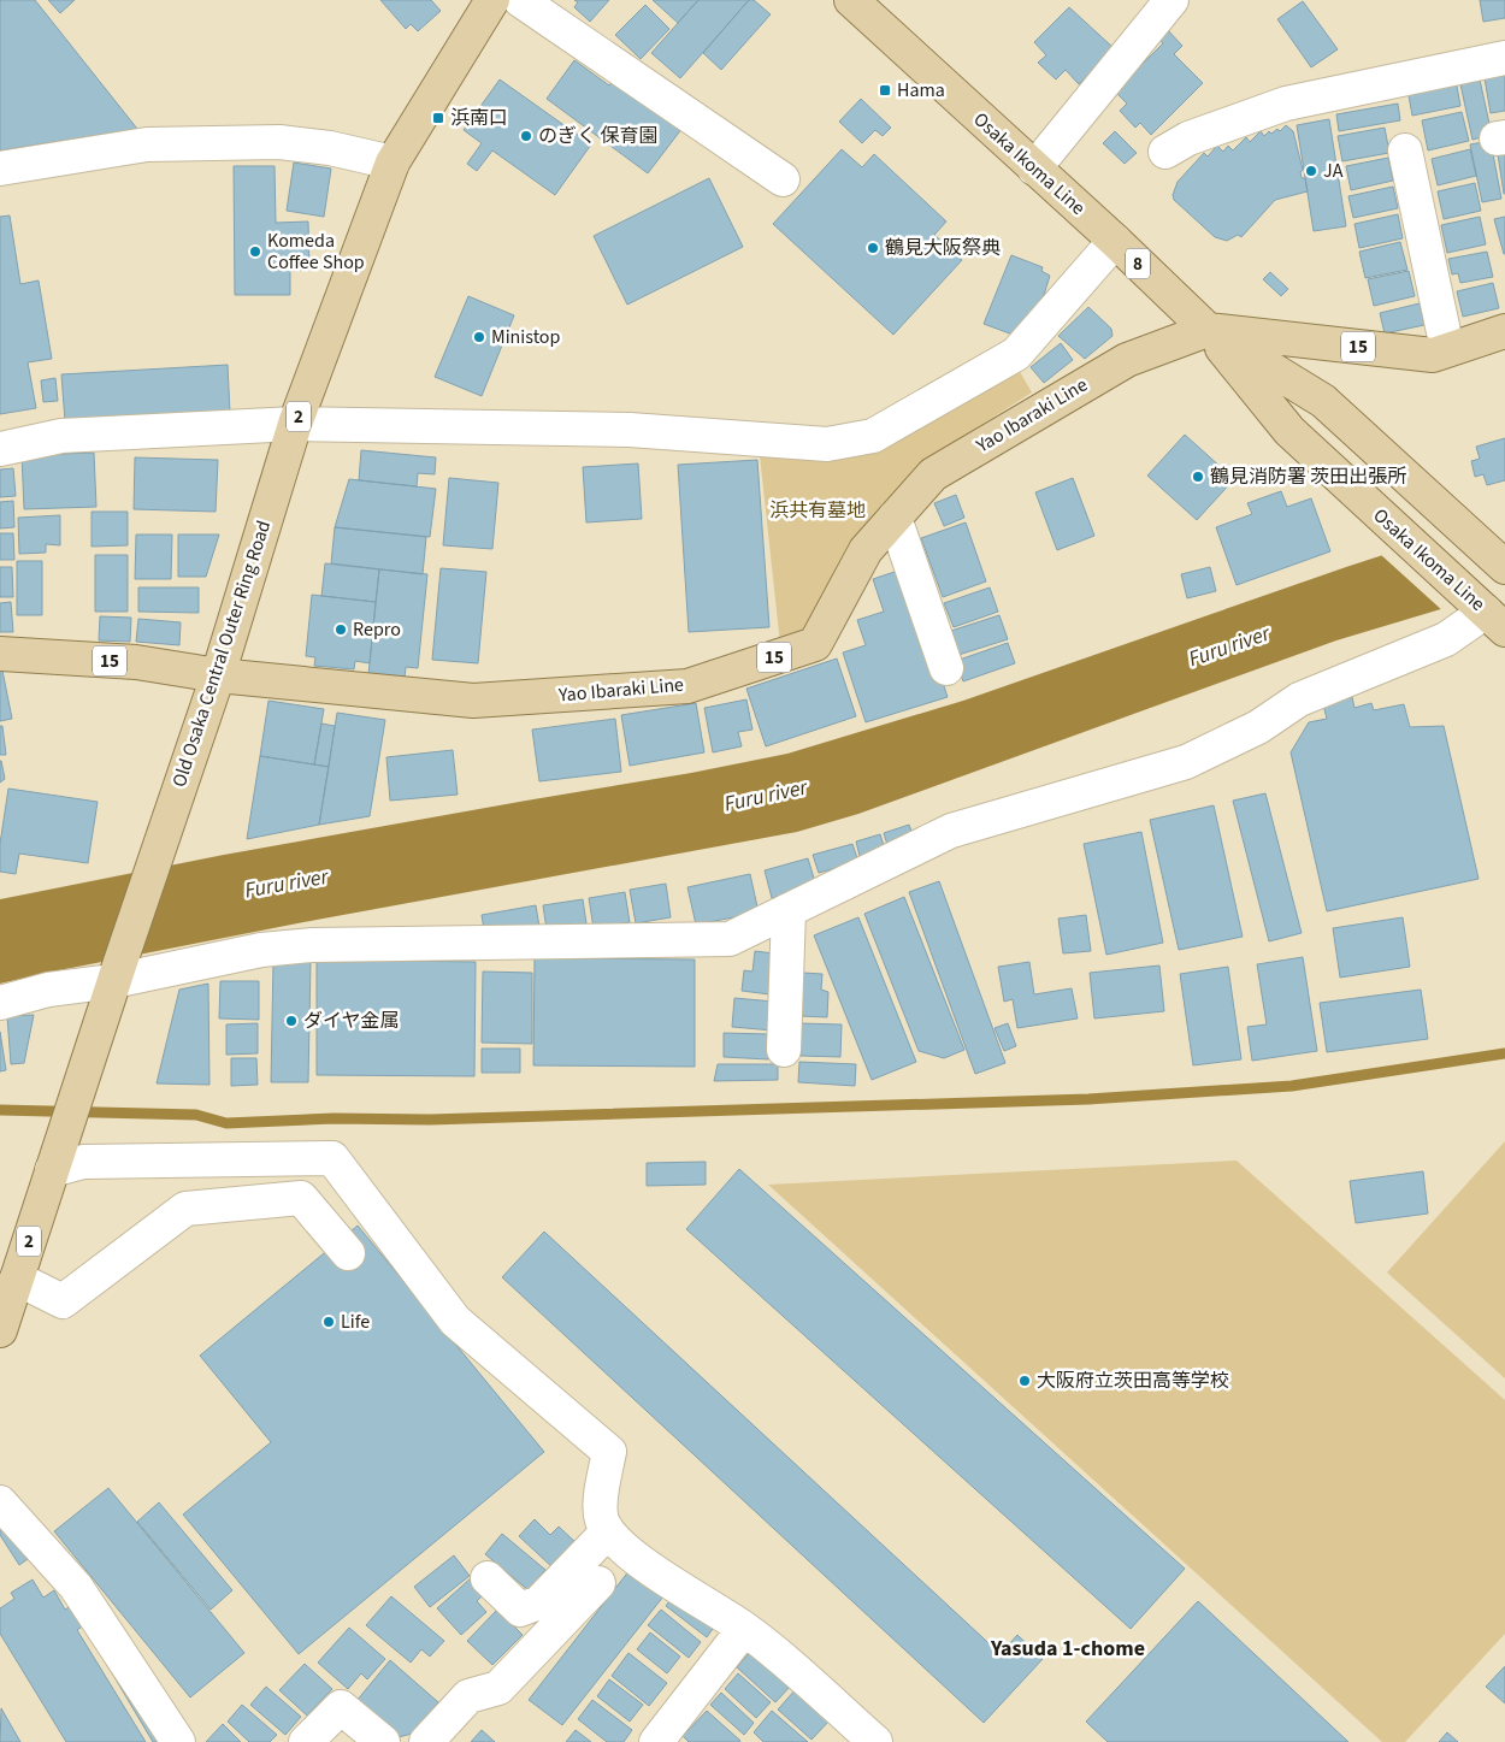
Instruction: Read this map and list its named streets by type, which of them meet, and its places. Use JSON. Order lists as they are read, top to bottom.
{
  "streets": {
    "main road": [
      "Osaka Ikoma Line",
      "8",
      "15",
      "Yao Ibaraki Line",
      "2",
      "Old Osaka Central Outer Ring Road"
    ]
  },
  "crossings": [
    ["Osaka Ikoma Line", "Yao Ibaraki Line"],
    ["Yao Ibaraki Line", "Old Osaka Central Outer Ring Road"]
  ],
  "districts": ["Yasuda 1-chome"],
  "water": ["Furu river"],
  "parks": ["浜共有墓地"],
  "places": {
    "transit": ["Hama", "浜南口"],
    "other": [
      "のぎく 保育園",
      "JA",
      "鶴見大阪祭典",
      "Komeda Coffee Shop",
      "Ministop",
      "鶴見消防署 茨田出張所",
      "Repro",
      "ダイヤ金属",
      "Life",
      "大阪府立茨田高等学校"
    ]
  }
}
